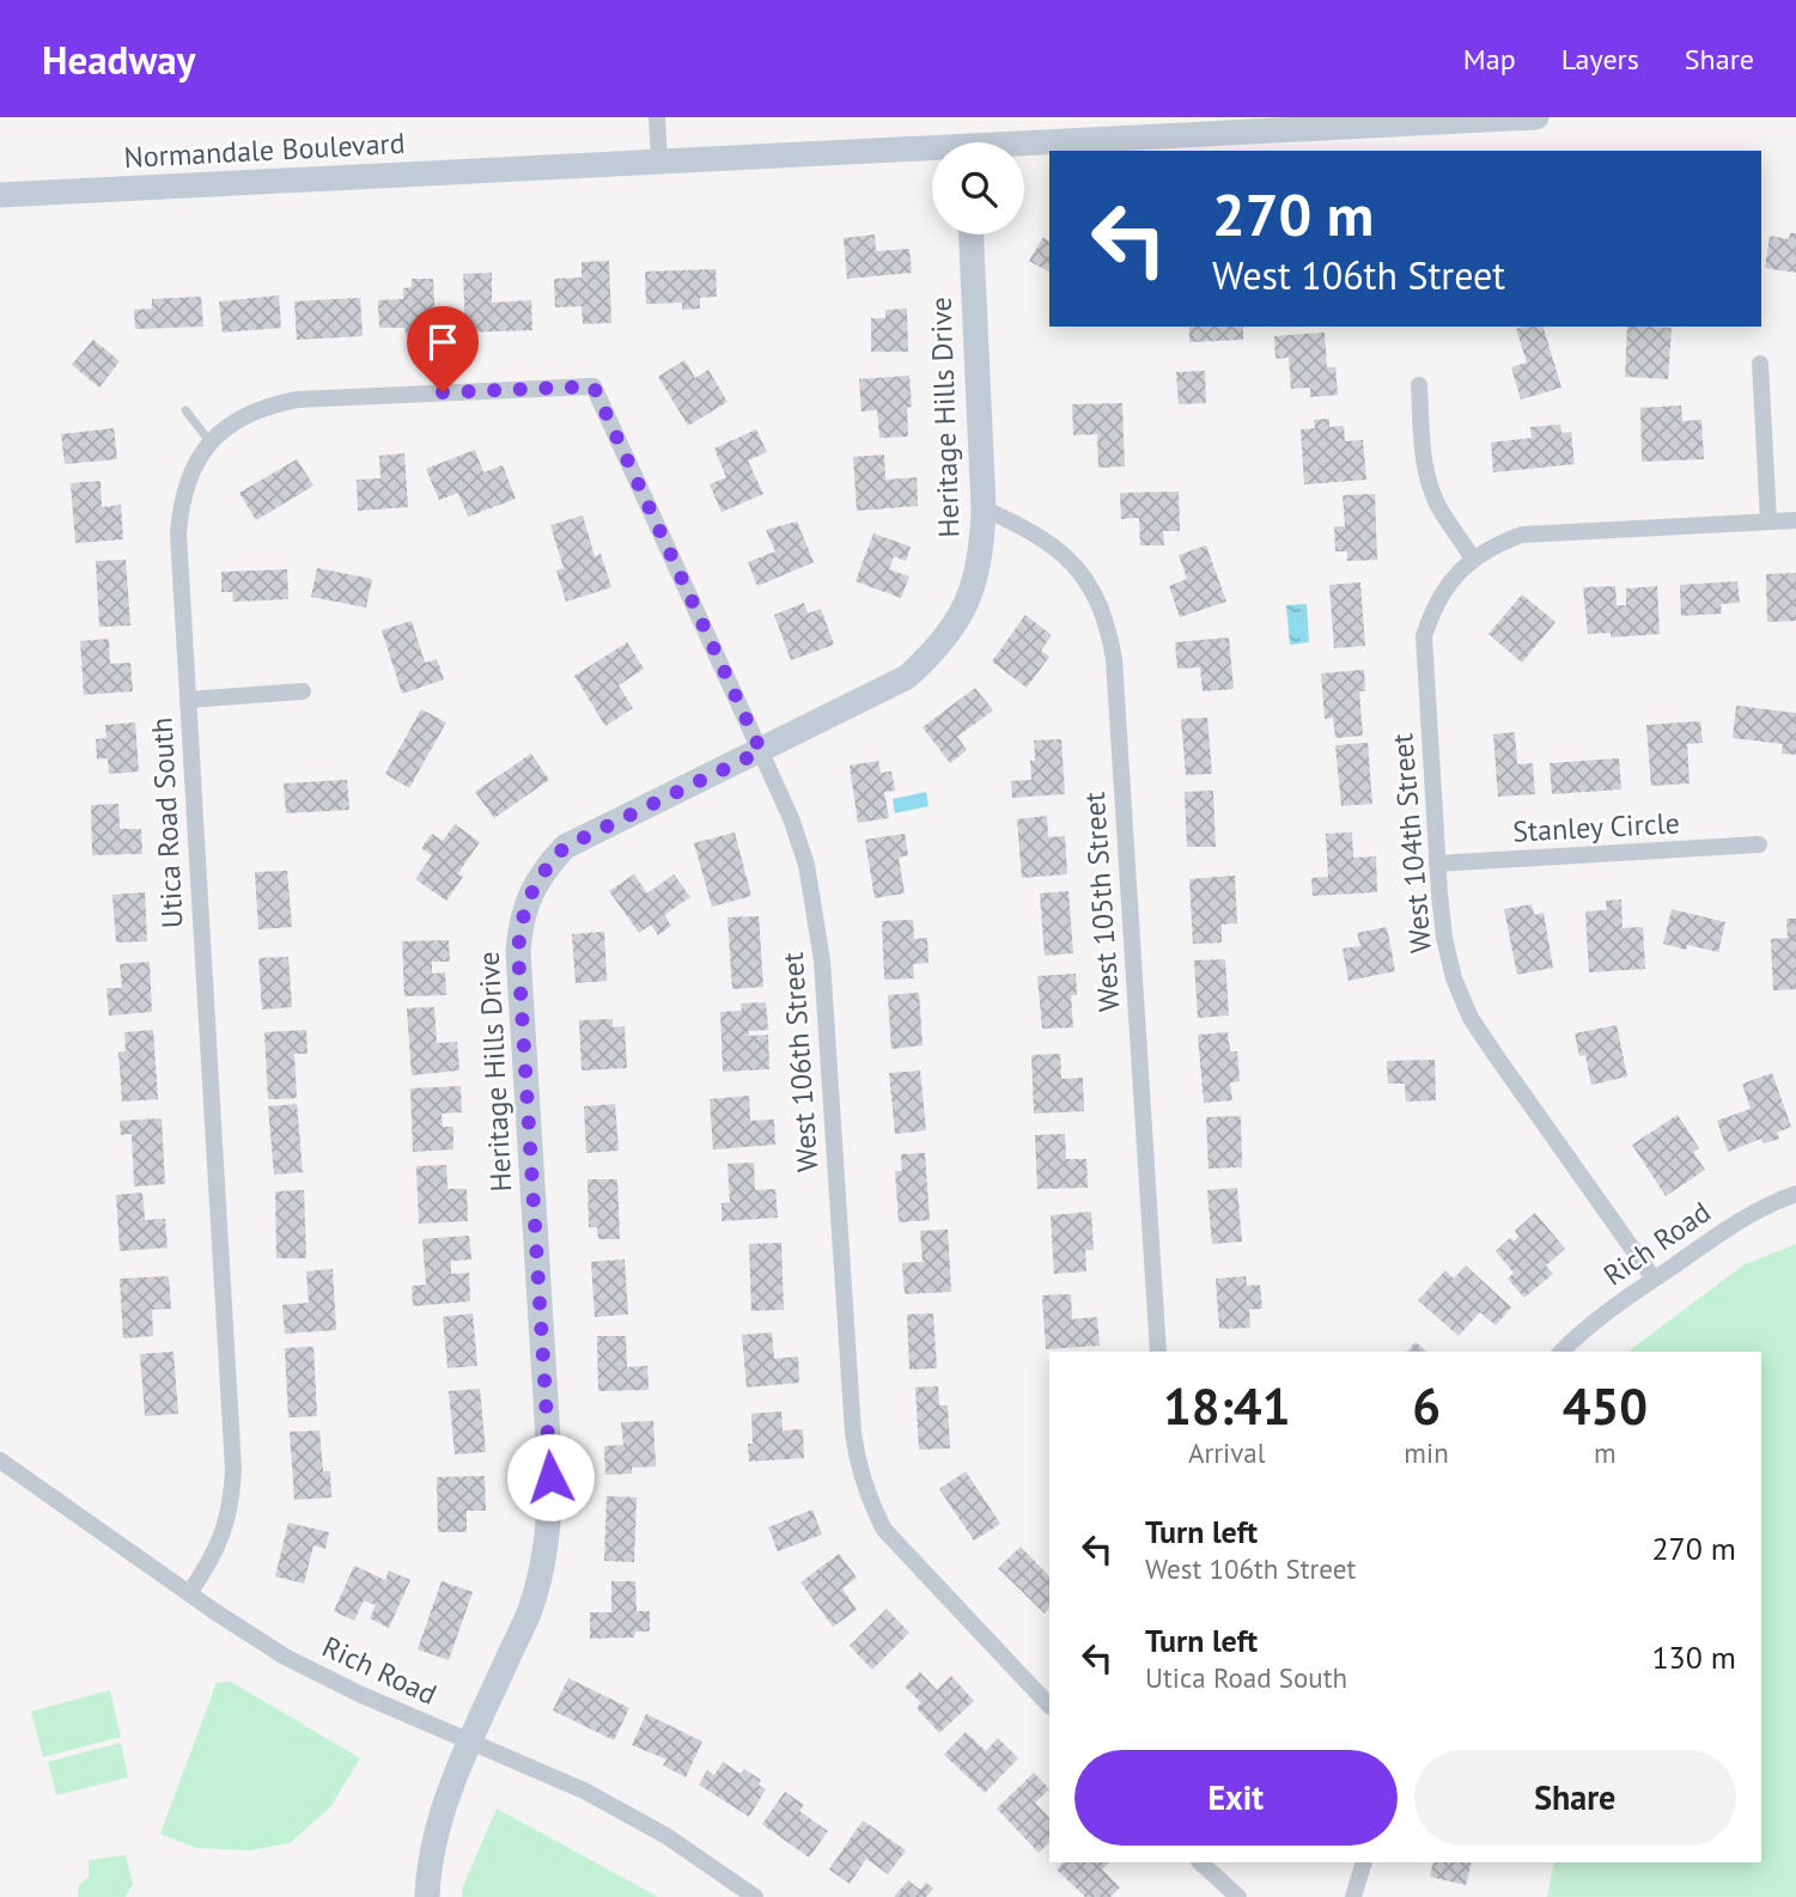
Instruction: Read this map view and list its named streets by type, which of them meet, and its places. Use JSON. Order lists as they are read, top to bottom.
{
  "streets": {
    "street": [
      "Normandale Boulevard",
      "Heritage Hills Drive",
      "Utica Road South",
      "Stanley Circle",
      "West 104th Street",
      "West 105th Street",
      "West 106th Street",
      "Rich Road"
    ]
  },
  "crossings": [
    ["Heritage Hills Drive", "West 105th Street"],
    ["Heritage Hills Drive", "West 106th Street"],
    ["Heritage Hills Drive", "Rich Road"],
    ["Utica Road South", "West 106th Street"],
    ["Utica Road South", "Rich Road"],
    ["Stanley Circle", "West 104th Street"],
    ["West 104th Street", "Rich Road"]
  ],
  "page": {
    "header": "Headway",
    "nav": ["Map", "Layers", "Share"],
    "turn": ["270 m", "West 106th Street"],
    "eta": [
      "18:41",
      "Arrival",
      "6",
      "min",
      "450",
      "m"
    ],
    "list": [
      {
        "name": "Turn left",
        "note": "West 106th Street",
        "value": "270 m"
      },
      {
        "name": "Turn left",
        "note": "Utica Road South",
        "value": "130 m"
      }
    ],
    "buttons": ["Exit", "Share"]
  }
}
